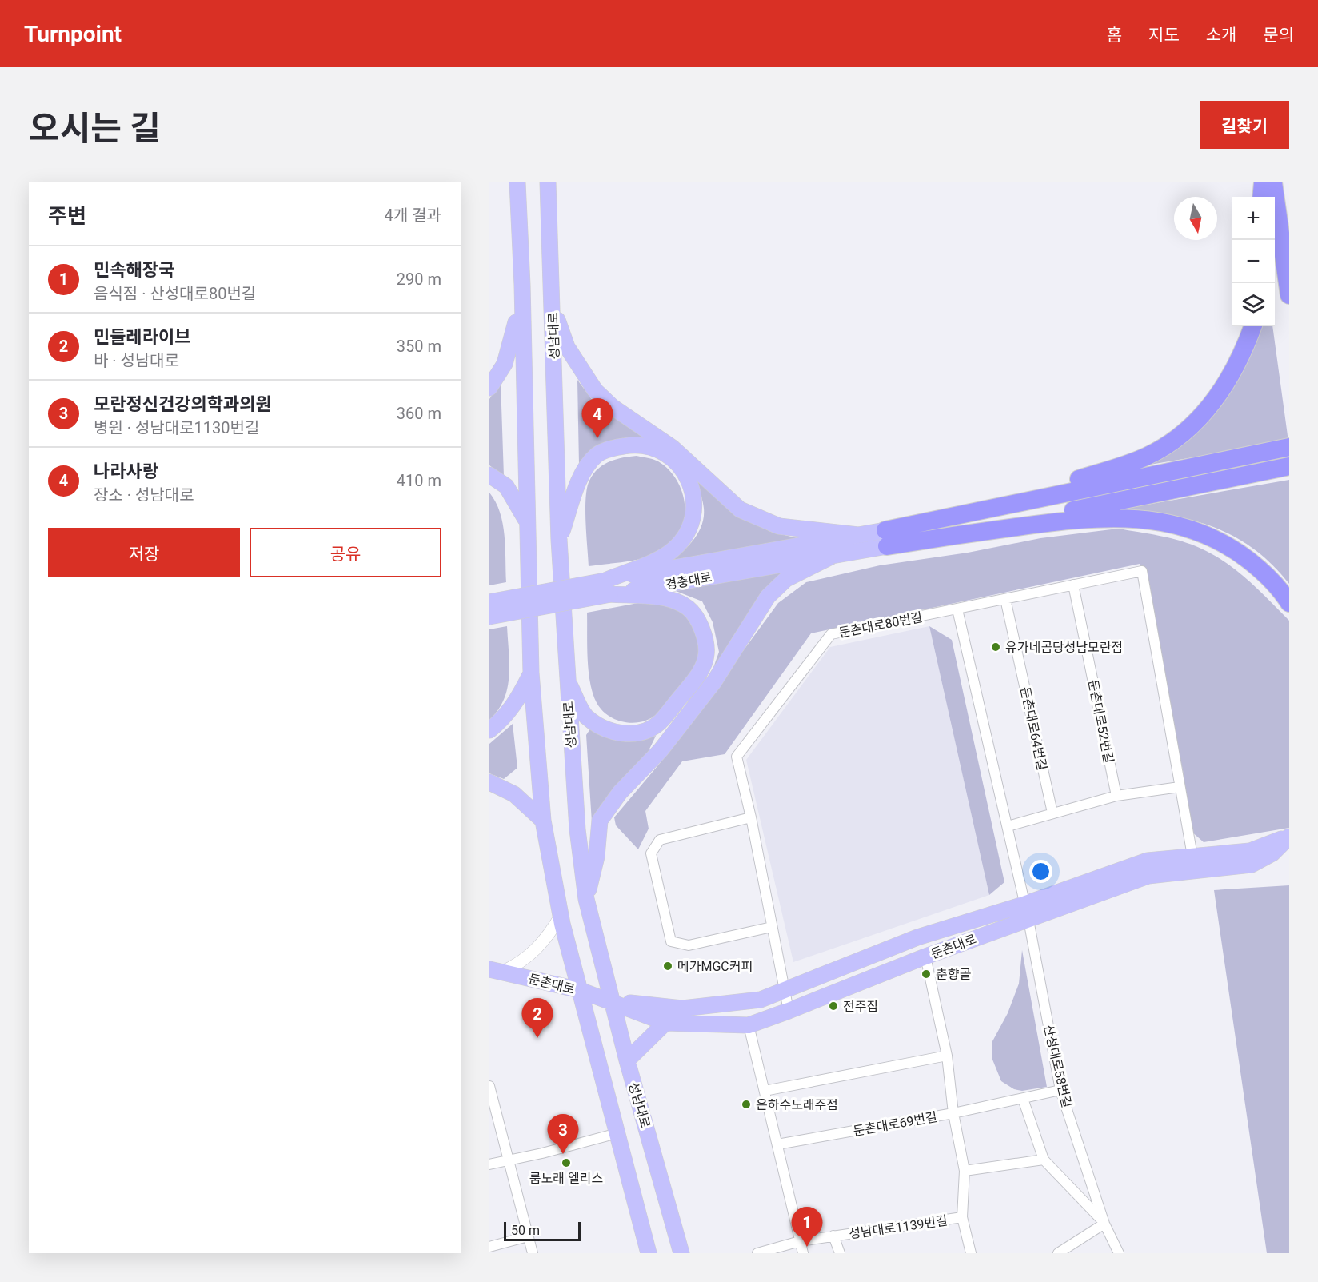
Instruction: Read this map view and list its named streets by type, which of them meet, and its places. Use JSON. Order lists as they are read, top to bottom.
{
  "streets": {
    "main road": ["성남대로", "경충대로", "둔촌대로"],
    "street": [
      "둔촌대로80번길",
      "둔촌대로52번길",
      "둔촌대로64번길",
      "산성대로58번길",
      "둔촌대로69번길",
      "성남대로1139번길"
    ]
  },
  "crossings": [
    ["성남대로", "둔촌대로"],
    ["둔촌대로80번길", "둔촌대로52번길"],
    ["둔촌대로80번길", "둔촌대로64번길"],
    ["둔촌대로80번길", "둔촌대로"],
    ["둔촌대로", "산성대로58번길"],
    ["둔촌대로", "둔촌대로69번길"],
    ["둔촌대로69번길", "성남대로1139번길"]
  ],
  "places": [
    "유가네곰탕성남모란점",
    "메가MGC커피",
    "춘향골",
    "전주집",
    "은하수노래주점",
    "룸노래 엘리스"
  ],
  "scale_bar": "50 m",
  "north": "bottom",
  "page": {
    "header": "Turnpoint",
    "nav": [
      "홈",
      "지도",
      "소개",
      "문의"
    ],
    "title": "오시는 길",
    "buttons": [
      "길찾기",
      ["저장", "공유"]
    ],
    "heading": ["주변", "4개 결과"],
    "map_buttons": ["+", "−"],
    "list": [
      {
        "mark": "1",
        "name": "민속해장국",
        "note": "음식점 · 산성대로80번길",
        "value": "290 m"
      },
      {
        "mark": "2",
        "name": "민들레라이브",
        "note": "바 · 성남대로",
        "value": "350 m"
      },
      {
        "mark": "3",
        "name": "모란정신건강의학과의원",
        "note": "병원 · 성남대로1130번길",
        "value": "360 m"
      },
      {
        "mark": "4",
        "name": "나라사랑",
        "note": "장소 · 성남대로",
        "value": "410 m"
      }
    ],
    "pins": [
      "4",
      "2",
      "3",
      "1"
    ],
    "scale": "50 m"
  }
}
